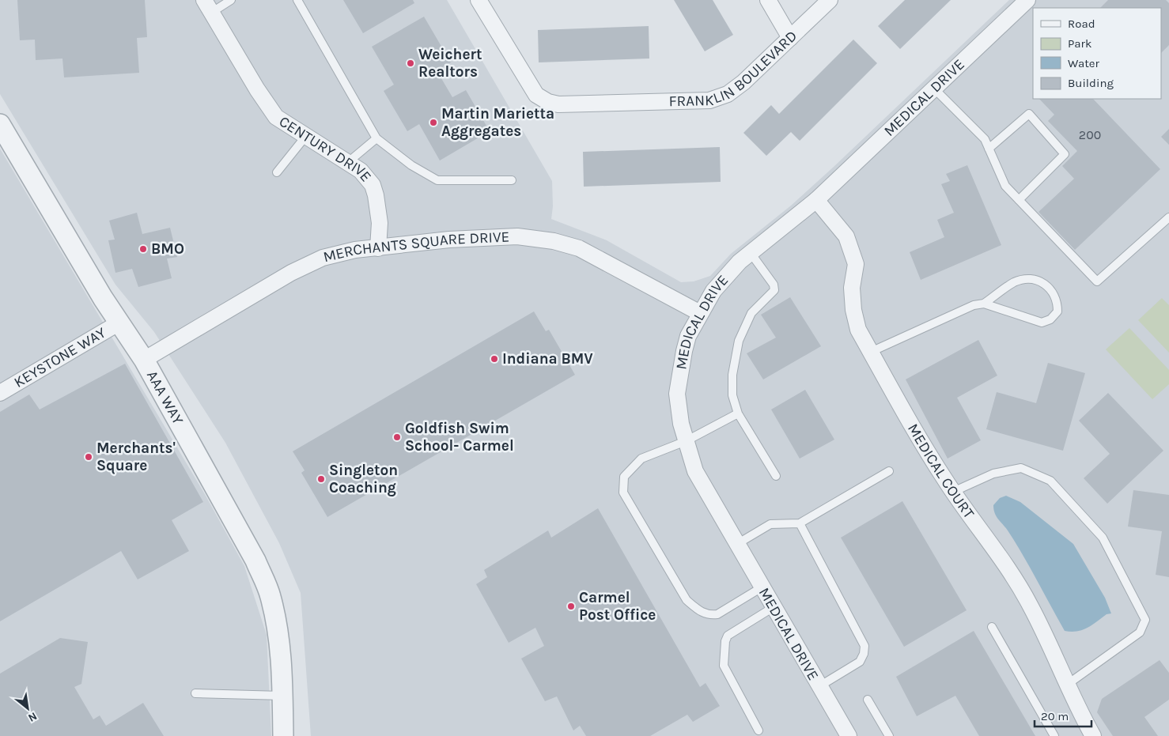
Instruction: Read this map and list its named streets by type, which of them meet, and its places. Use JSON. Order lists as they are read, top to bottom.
{
  "streets": {
    "street": [
      "FRANKLIN BOULEVARD",
      "MEDICAL DRIVE",
      "CENTURY DRIVE",
      "MERCHANTS SQUARE DRIVE",
      "KEYSTONE WAY",
      "AAA WAY",
      "MEDICAL COURT"
    ]
  },
  "crossings": [
    ["MEDICAL DRIVE", "MERCHANTS SQUARE DRIVE"],
    ["MEDICAL DRIVE", "MEDICAL COURT"],
    ["CENTURY DRIVE", "MERCHANTS SQUARE DRIVE"],
    ["MERCHANTS SQUARE DRIVE", "AAA WAY"],
    ["KEYSTONE WAY", "AAA WAY"]
  ],
  "places": [
    "Weichert Realtors",
    "Martin Marietta Aggregates",
    "BMO",
    "Indiana BMV",
    "Goldfish Swim School- Carmel",
    "Merchants' Square",
    "Singleton Coaching",
    "Carmel Post Office"
  ],
  "house_numbers": ["200"],
  "legend": [
    "Road",
    "Park",
    "Water",
    "Building"
  ],
  "scale_bar": "20 m",
  "north": "bottom right"
}
